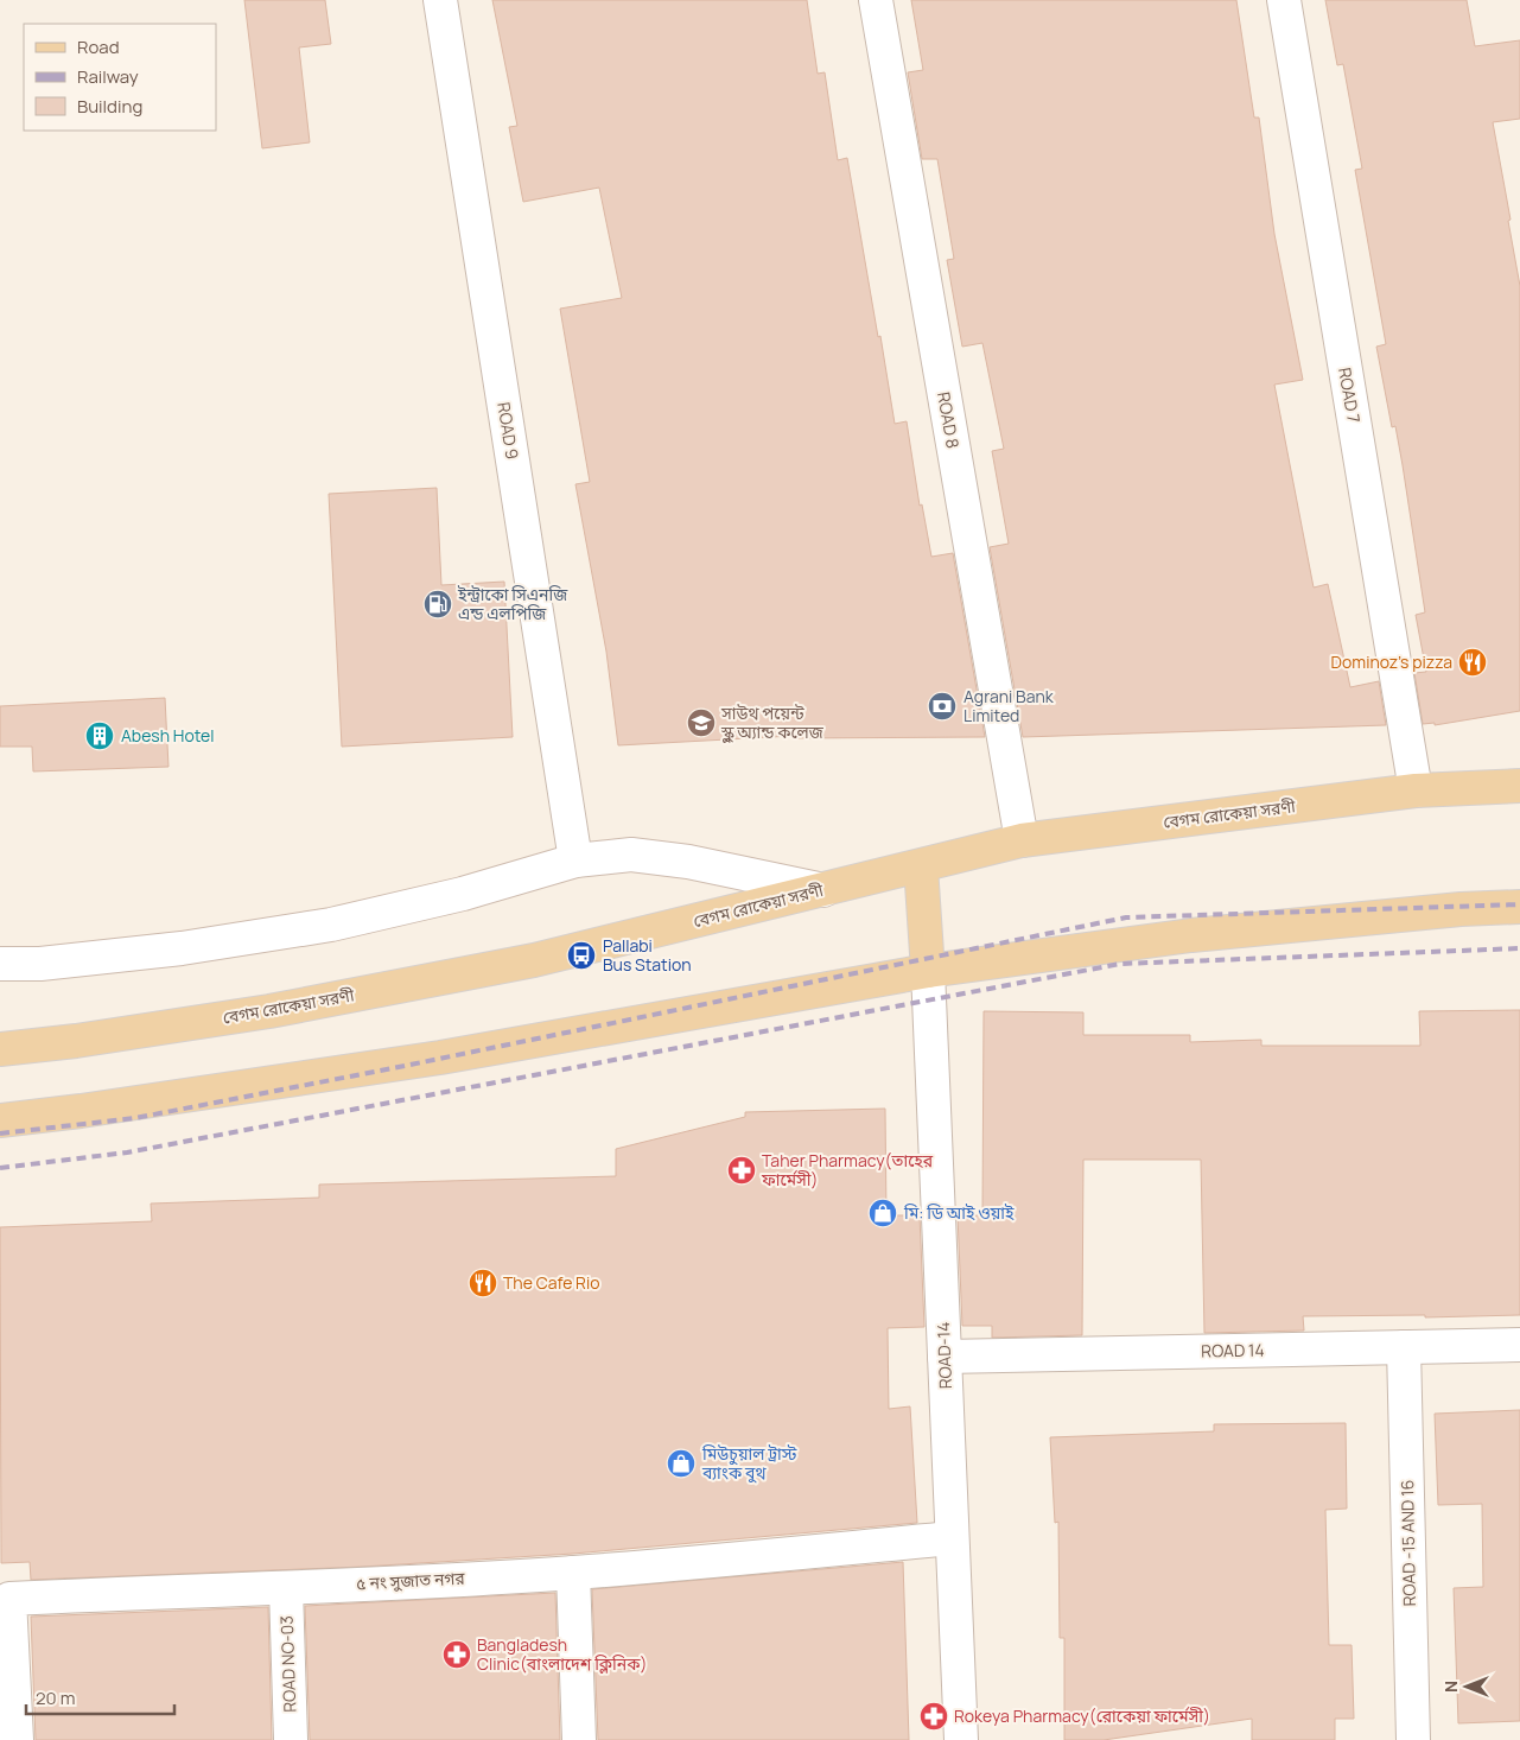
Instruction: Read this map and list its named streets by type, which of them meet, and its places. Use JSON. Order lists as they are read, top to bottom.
{
  "streets": {
    "main road": ["বেগম রোকেয়া সরণী"],
    "street": [
      "ROAD 7",
      "ROAD 8",
      "ROAD 9",
      "ROAD 14",
      "ROAD-14",
      "ROAD -15 AND 16",
      "৫ নং সুজাত নগর",
      "ROAD NO-03"
    ]
  },
  "crossings": [
    ["ROAD 7", "বেগম রোকেয়া সরণী"],
    ["ROAD 8", "বেগম রোকেয়া সরণী"],
    ["ROAD 14", "ROAD-14"],
    ["ROAD 14", "ROAD -15 AND 16"],
    ["ROAD-14", "৫ নং সুজাত নগর"],
    ["৫ নং সুজাত নগর", "ROAD NO-03"]
  ],
  "places": {
    "fuel station": ["ইন্ট্রাকো সিএনজি এন্ড এলপিজি"],
    "restaurant": ["Dominoz's pizza", "The Cafe Rio"],
    "bank": ["Agrani Bank Limited"],
    "school or university": ["সাউথ পয়েন্ট স্কুল অ্যান্ড কলেজ"],
    "building": ["Abesh Hotel"],
    "bus stop": ["Pallabi Bus Station"],
    "pharmacy": ["Taher Pharmacy(তাহের ফার্মেসী)", "Bangladesh Clinic(বাংলাদেশ ক্লিনিক)", "Rokeya Pharmacy(রোকেয়া ফার্মেসী)"],
    "shop": ["মি: ডি আই ওয়াই", "মিউচুয়াল ট্রাস্ট ব্যাংক বুথ"]
  },
  "legend": ["Road", "Railway", "Building"],
  "scale_bar": "20 m",
  "north": "left"
}
